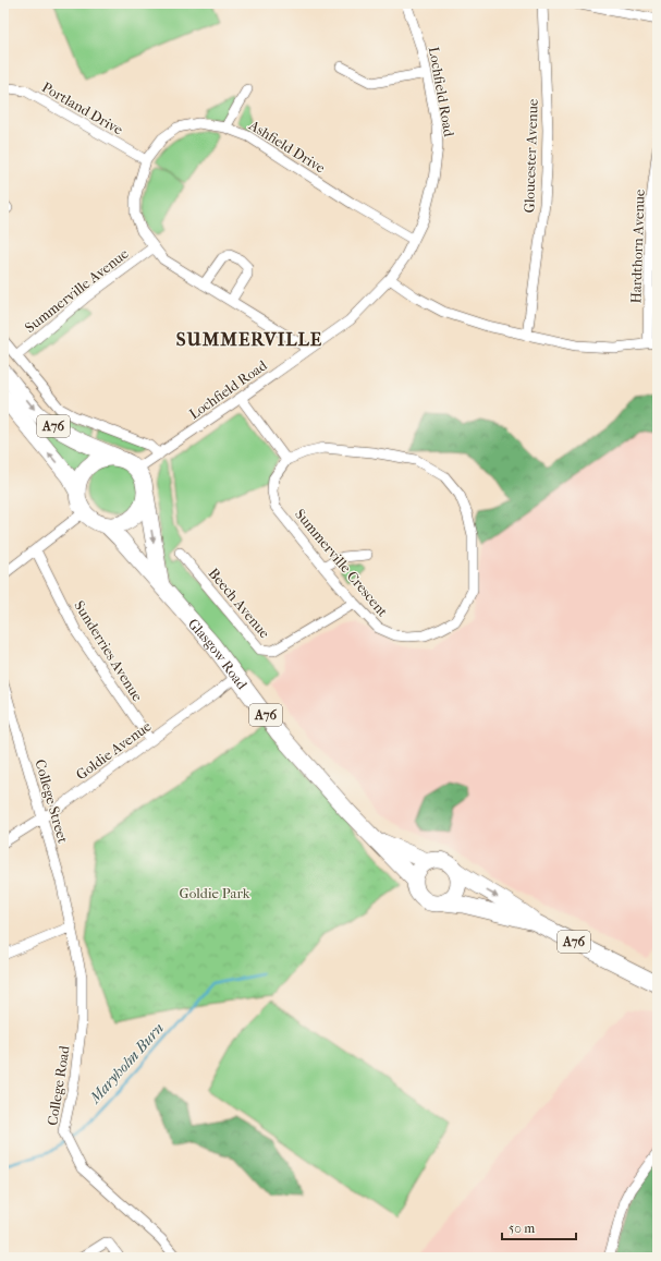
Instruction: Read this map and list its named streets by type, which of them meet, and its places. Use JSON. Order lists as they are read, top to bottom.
{
  "streets": {
    "main road": ["A76", "Glasgow Road"],
    "street": [
      "Lochfield Road",
      "Portland Drive",
      "Ashfield Drive",
      "Gloucester Avenue",
      "Hardthorn Avenue",
      "Summerville Avenue",
      "Summerville Crescent",
      "Beech Avenue",
      "Sunderries Avenue",
      "Goldie Avenue",
      "College Street",
      "College Road"
    ]
  },
  "crossings": [
    ["Lochfield Road", "Ashfield Drive"],
    ["Lochfield Road", "A76"],
    ["Lochfield Road", "Glasgow Road"],
    ["Portland Drive", "Ashfield Drive"],
    ["Ashfield Drive", "Summerville Avenue"],
    ["A76", "Glasgow Road"],
    ["Summerville Crescent", "Beech Avenue"],
    ["Sunderries Avenue", "Goldie Avenue"],
    ["Glasgow Road", "Goldie Avenue"],
    ["Goldie Avenue", "College Street"],
    ["College Street", "College Road"]
  ],
  "districts": ["SUMMERVILLE"],
  "water": ["Maryholm Burn"],
  "parks": ["Goldie Park"],
  "scale_bar": "50 m"
}
